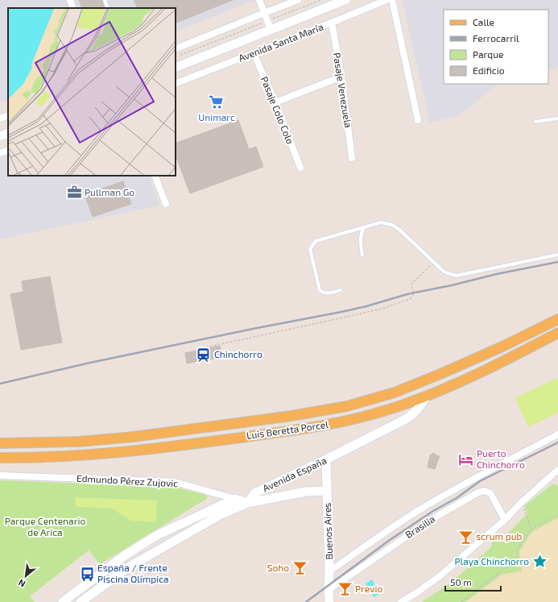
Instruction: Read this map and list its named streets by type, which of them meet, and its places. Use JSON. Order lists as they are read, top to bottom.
{
  "streets": {
    "main road": ["Luis Beretta Porcel"],
    "street": [
      "Avenida Santa María",
      "Pasaje Venezuela",
      "Pasaje Colo Colo",
      "Avenida España",
      "Edmundo Pérez Zujovic",
      "Brasilia",
      "Buenos Aires"
    ]
  },
  "crossings": [
    ["Avenida Santa María", "Pasaje Venezuela"],
    ["Avenida Santa María", "Pasaje Colo Colo"],
    ["Luis Beretta Porcel", "Avenida España"],
    ["Avenida España", "Edmundo Pérez Zujovic"],
    ["Avenida España", "Buenos Aires"],
    ["Edmundo Pérez Zujovic", "Buenos Aires"],
    ["Brasilia", "Buenos Aires"]
  ],
  "parks": ["Parque Centenario de Arica"],
  "places": {
    "supermarket": ["Unimarc"],
    "office": ["Pullman Go"],
    "station": ["Chinchorro"],
    "hotel": ["Puerto Chinchorro"],
    "bar": ["scrum pub", "Soho", "Previo"],
    "place": ["Playa Chinchorro"],
    "bus stop": ["España / Frente Piscina Olímpica"]
  },
  "legend": [
    "Calle",
    "Ferrocarril",
    "Parque",
    "Edificio"
  ],
  "scale_bar": "50 m",
  "north": "bottom left"
}
